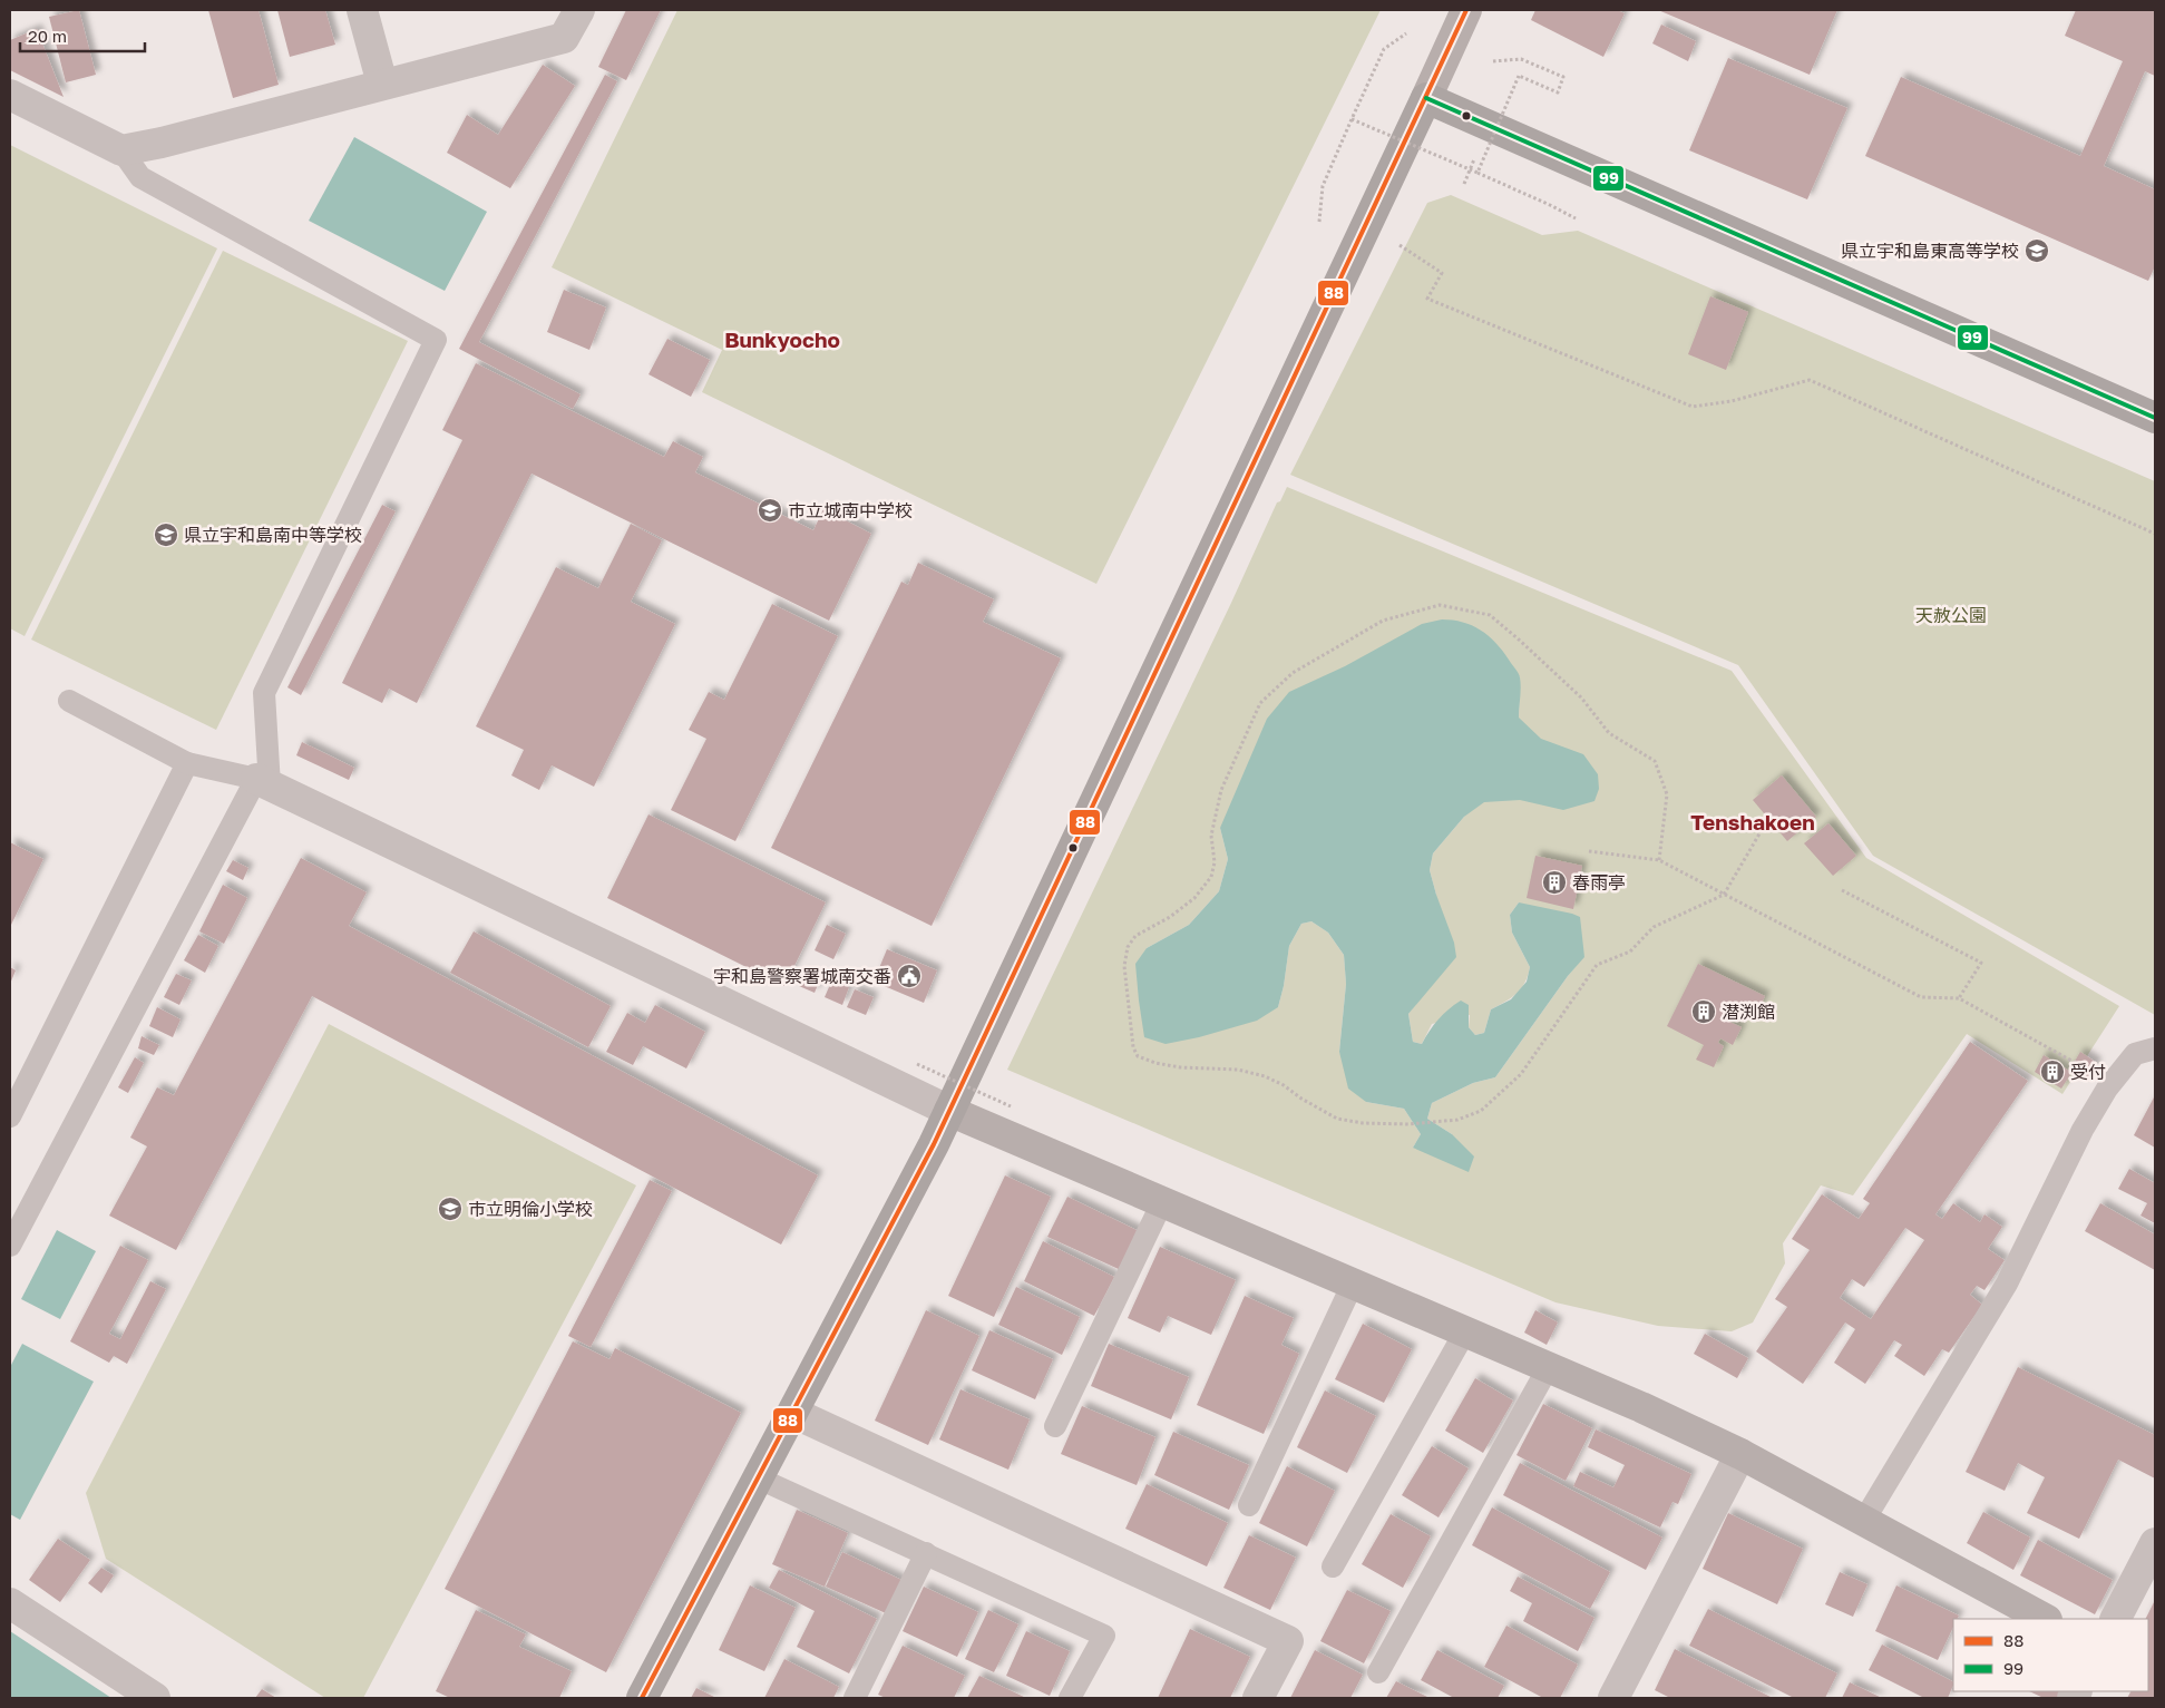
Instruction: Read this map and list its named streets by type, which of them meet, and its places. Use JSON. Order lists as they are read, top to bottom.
{
  "districts": ["Bunkyocho", "Tenshakoen"],
  "parks": ["天赦公園"],
  "places": {
    "school or university": [
      "県立宇和島東高等学校",
      "市立城南中学校",
      "県立宇和島南中等学校",
      "市立明倫小学校"
    ],
    "building": ["春雨亭", "潜渕館", "受付"],
    "public building": ["宇和島警察署城南交番"]
  },
  "lines": ["transit line 88", "transit line 99"],
  "legend": ["88", "99"],
  "scale_bar": "20 m"
}
